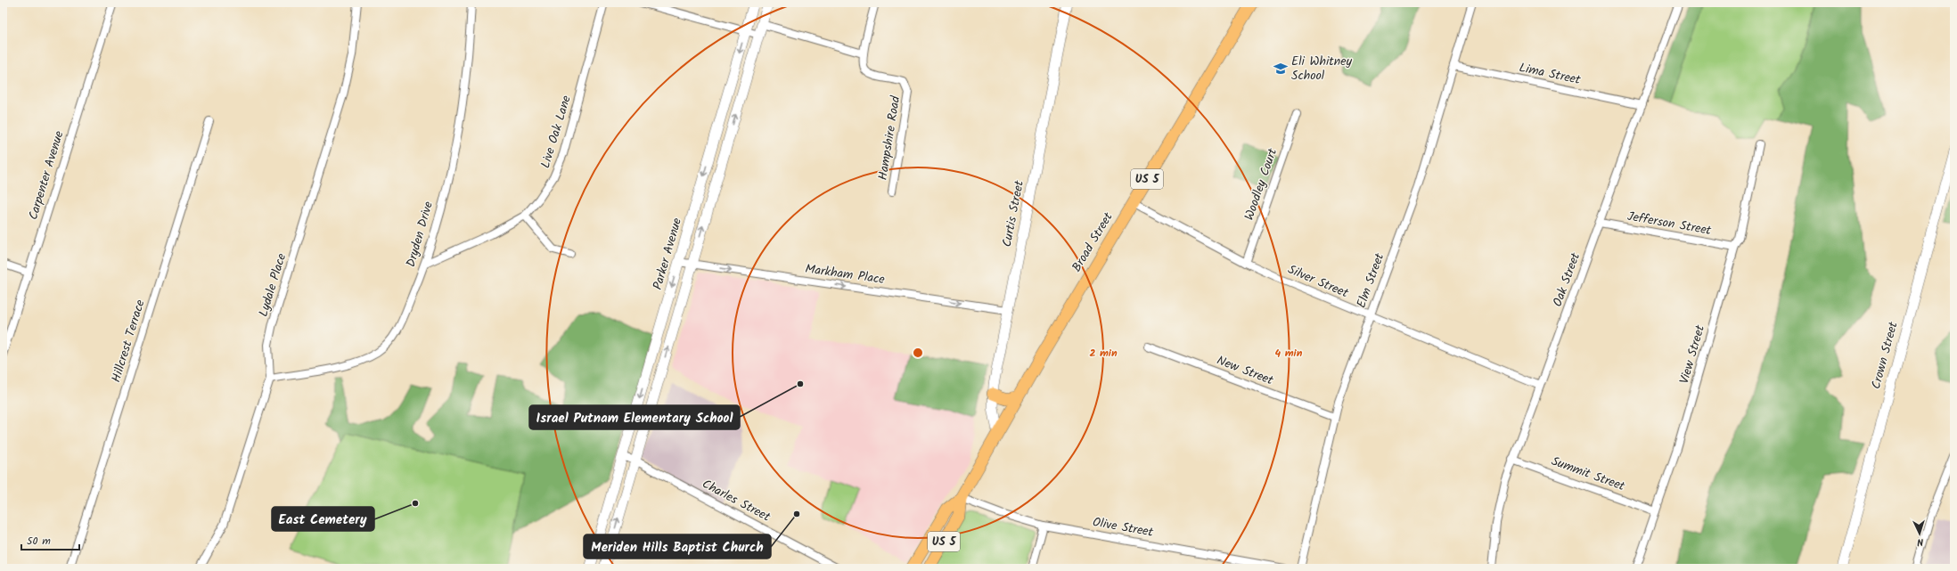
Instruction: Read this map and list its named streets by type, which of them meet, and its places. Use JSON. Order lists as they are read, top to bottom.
{
  "streets": {
    "main road": ["US 5", "Broad Street"],
    "street": [
      "Lima Street",
      "Live Oak Lane",
      "Hampshire Road",
      "Carpenter Avenue",
      "Woodley Court",
      "Curtis Street",
      "Jefferson Street",
      "Dryden Drive",
      "Parker Avenue",
      "Markham Place",
      "Oak Street",
      "Elm Street",
      "Silver Street",
      "Lydale Place",
      "Hillcrest Terrace",
      "View Street",
      "Crown Street",
      "New Street",
      "Summit Street",
      "Charles Street",
      "Olive Street"
    ]
  },
  "crossings": [
    ["Lima Street", "Oak Street"],
    ["Lima Street", "Elm Street"],
    ["Live Oak Lane", "Dryden Drive"],
    ["Woodley Court", "Silver Street"],
    ["Curtis Street", "Broad Street"],
    ["Curtis Street", "Markham Place"],
    ["Jefferson Street", "Oak Street"],
    ["Jefferson Street", "View Street"],
    ["Dryden Drive", "Lydale Place"],
    ["Broad Street", "Silver Street"],
    ["Broad Street", "Olive Street"],
    ["Parker Avenue", "Markham Place"],
    ["Parker Avenue", "Charles Street"],
    ["Oak Street", "Silver Street"],
    ["Oak Street", "Summit Street"],
    ["Elm Street", "Silver Street"],
    ["Elm Street", "New Street"],
    ["View Street", "Summit Street"]
  ],
  "one_way": ["Markham Place"],
  "places": {
    "school or university": ["Eli Whitney School"],
    "other": ["Israel Putnam Elementary School", "East Cemetery", "Meriden Hills Baptist Church"]
  },
  "scale_bar": "50 m",
  "north": "bottom",
  "rings": ["2 min", "4 min"]
}
